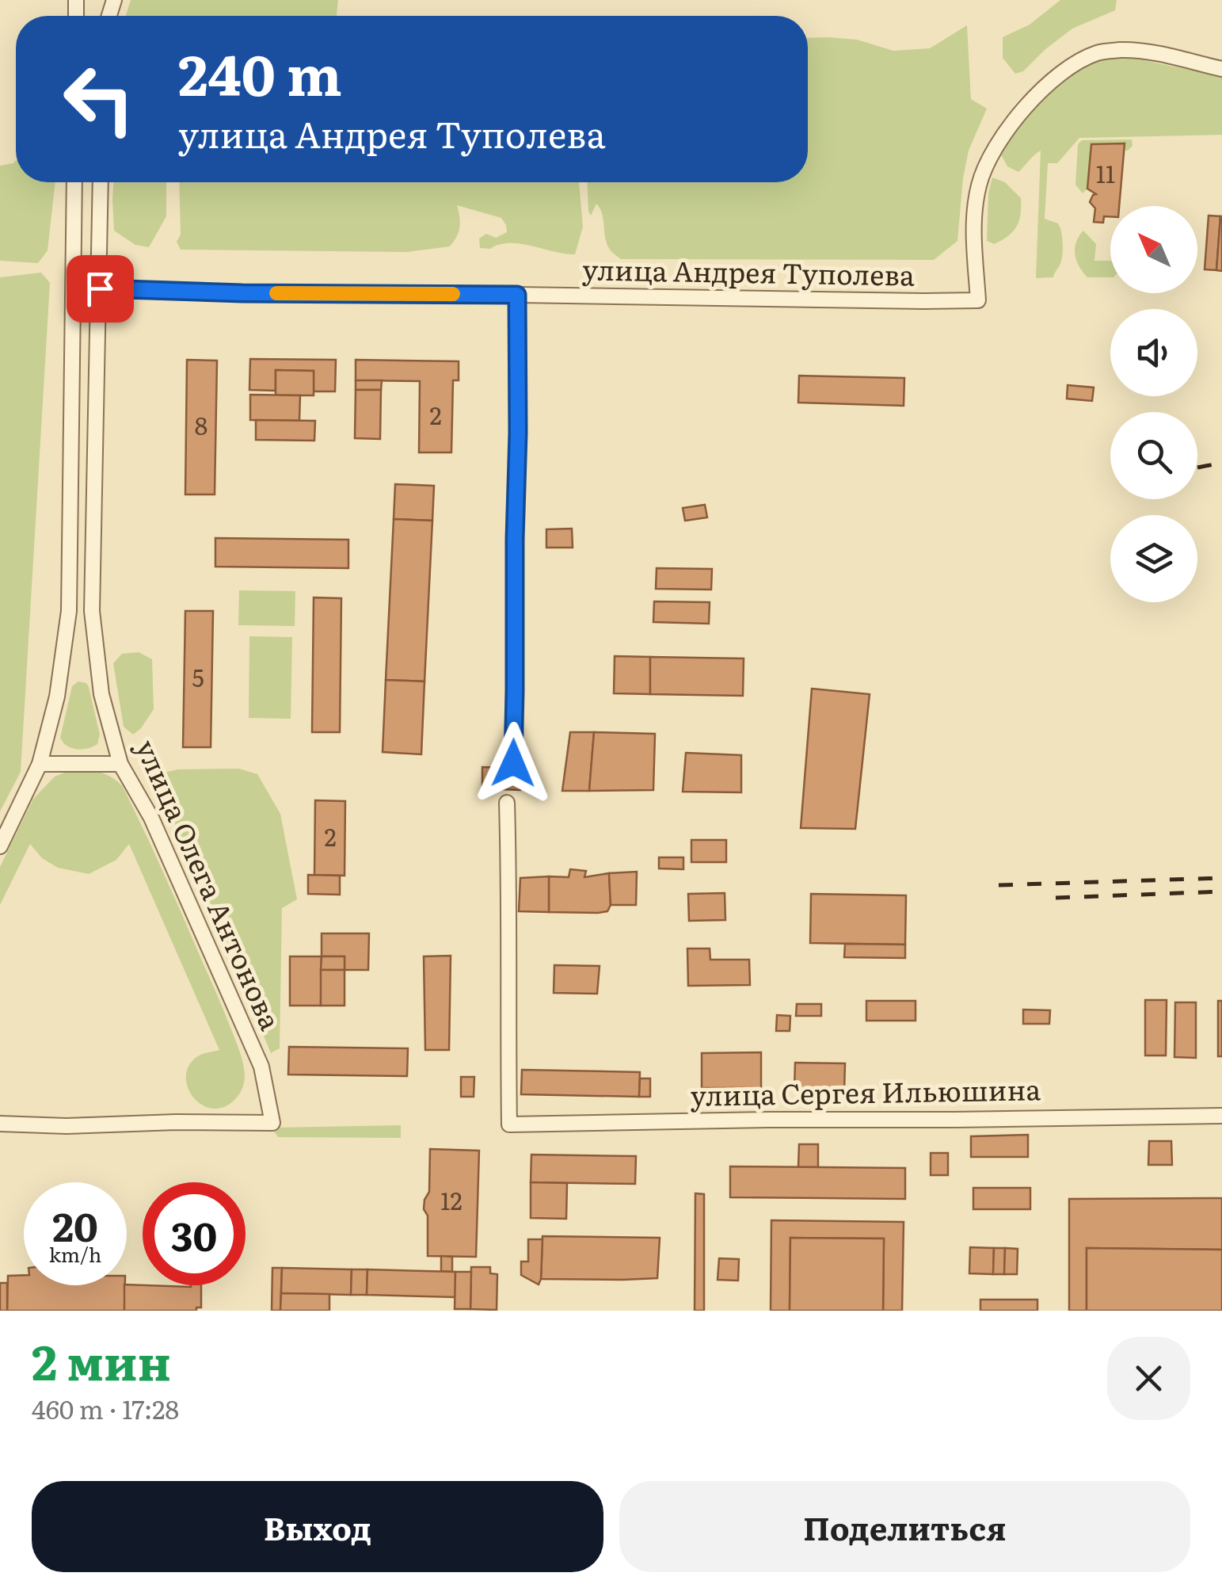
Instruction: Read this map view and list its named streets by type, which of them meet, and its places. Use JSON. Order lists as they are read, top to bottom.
{
  "streets": {
    "street": ["улица Андрея Туполева", "улица Олега Антонова", "улица Сергея Ильюшина"]
  },
  "crossings": [
    ["улица Андрея Туполева", "улица Олега Антонова"]
  ],
  "house_numbers": [
    "11",
    "2",
    "8",
    "5",
    "2",
    "12"
  ],
  "north": "top left",
  "page": {
    "turn": ["240 m", "улица Андрея Туполева"],
    "speed": "20 km/h",
    "limit": "30",
    "heading": ["2 мин", "460 m · 17:28"],
    "buttons": ["Выход", "Поделиться"]
  }
}
